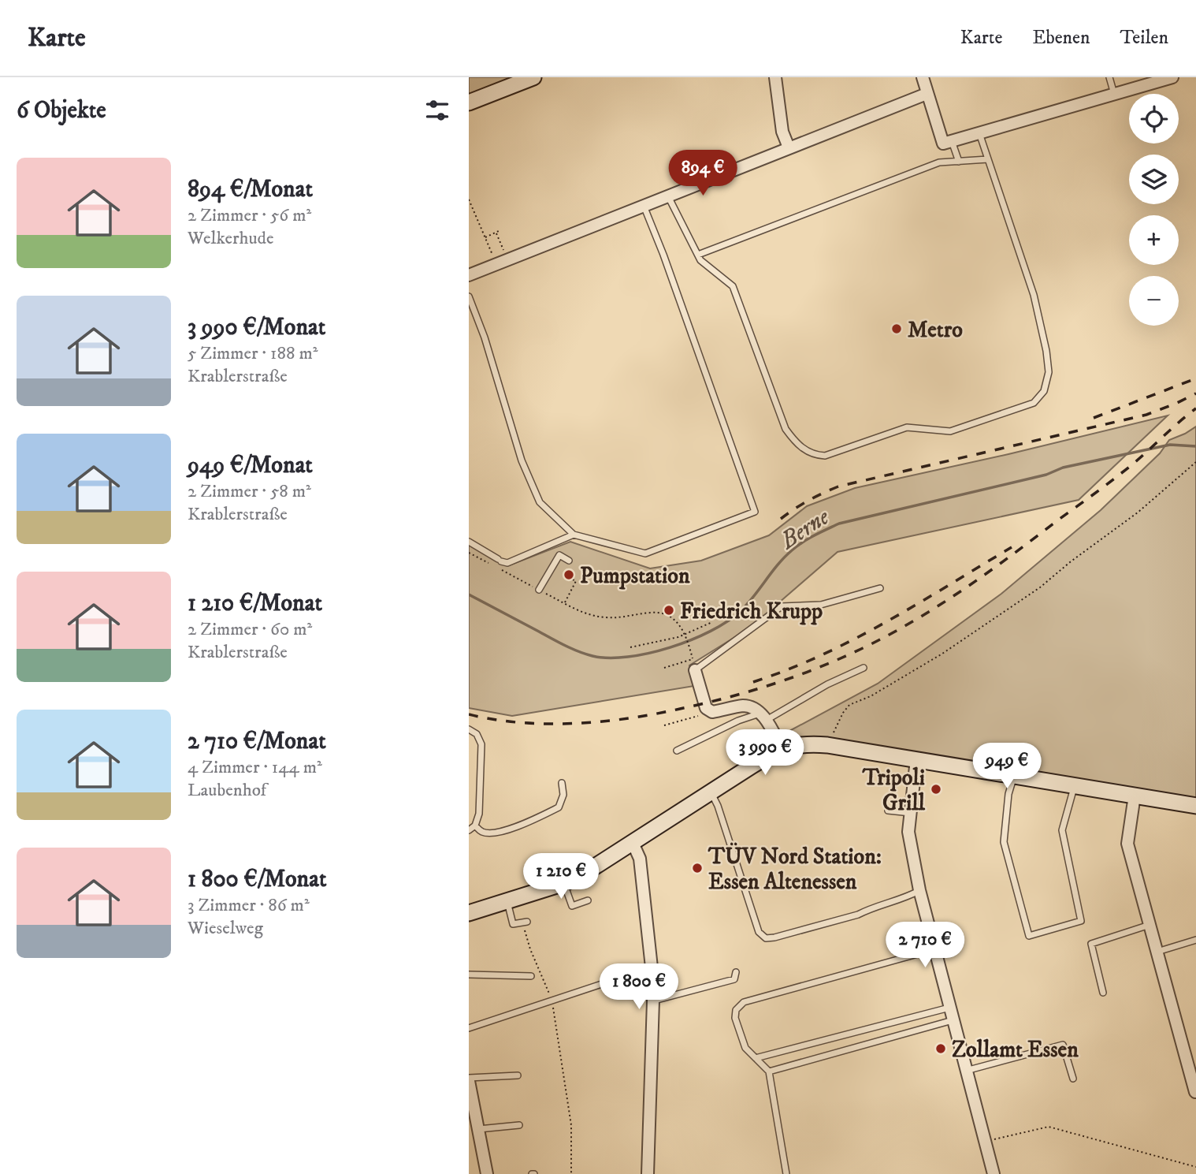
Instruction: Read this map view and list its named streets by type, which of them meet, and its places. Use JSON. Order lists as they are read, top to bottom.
{
  "water": ["Berne"],
  "places": [
    "Metro",
    "Pumpstation",
    "Friedrich Krupp",
    "Tripoli Grill",
    "TÜV Nord Station: Essen Altenessen",
    "Zollamt Essen"
  ],
  "page": {
    "header": "Karte",
    "nav": ["Karte", "Ebenen", "Teilen"],
    "heading": "6 Objekte",
    "map_buttons": ["+", "−"],
    "list": [
      {
        "name": "894 €/Monat",
        "note": "2 Zimmer · 56 m² · Welkerhude"
      },
      {
        "name": "3 990 €/Monat",
        "note": "5 Zimmer · 188 m² · Krablerstraße"
      },
      {
        "name": "949 €/Monat",
        "note": "2 Zimmer · 58 m² · Krablerstraße"
      },
      {
        "name": "1 210 €/Monat",
        "note": "2 Zimmer · 60 m² · Krablerstraße"
      },
      {
        "name": "2 710 €/Monat",
        "note": "4 Zimmer · 144 m² · Laubenhof"
      },
      {
        "name": "1 800 €/Monat",
        "note": "3 Zimmer · 86 m² · Wieselweg"
      }
    ],
    "price": [
      "894 €",
      "3 990 €",
      "949 €",
      "1 210 €",
      "2 710 €",
      "1 800 €"
    ]
  }
}
